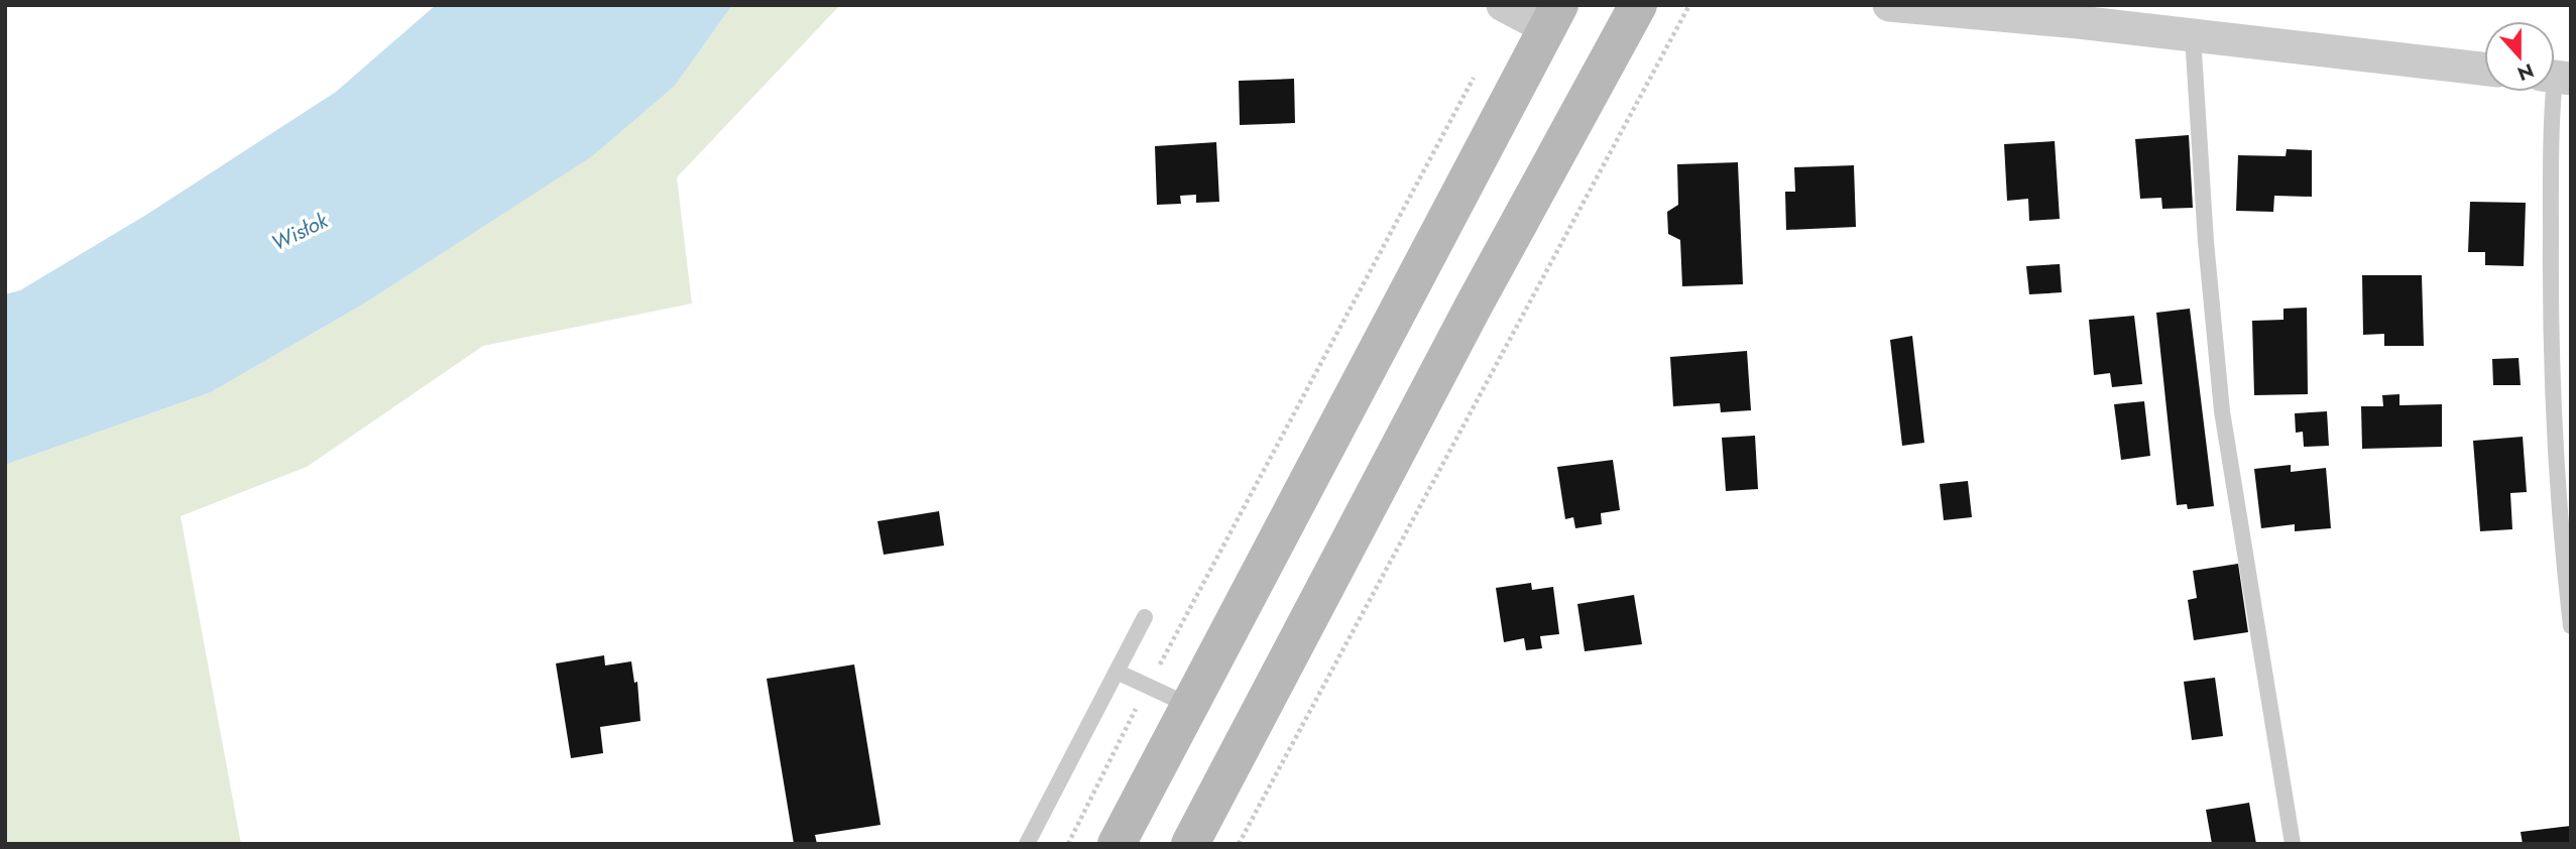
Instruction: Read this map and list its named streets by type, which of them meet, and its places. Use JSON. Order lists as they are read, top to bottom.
{
  "water": ["Wisłok"],
  "north": "bottom"
}
